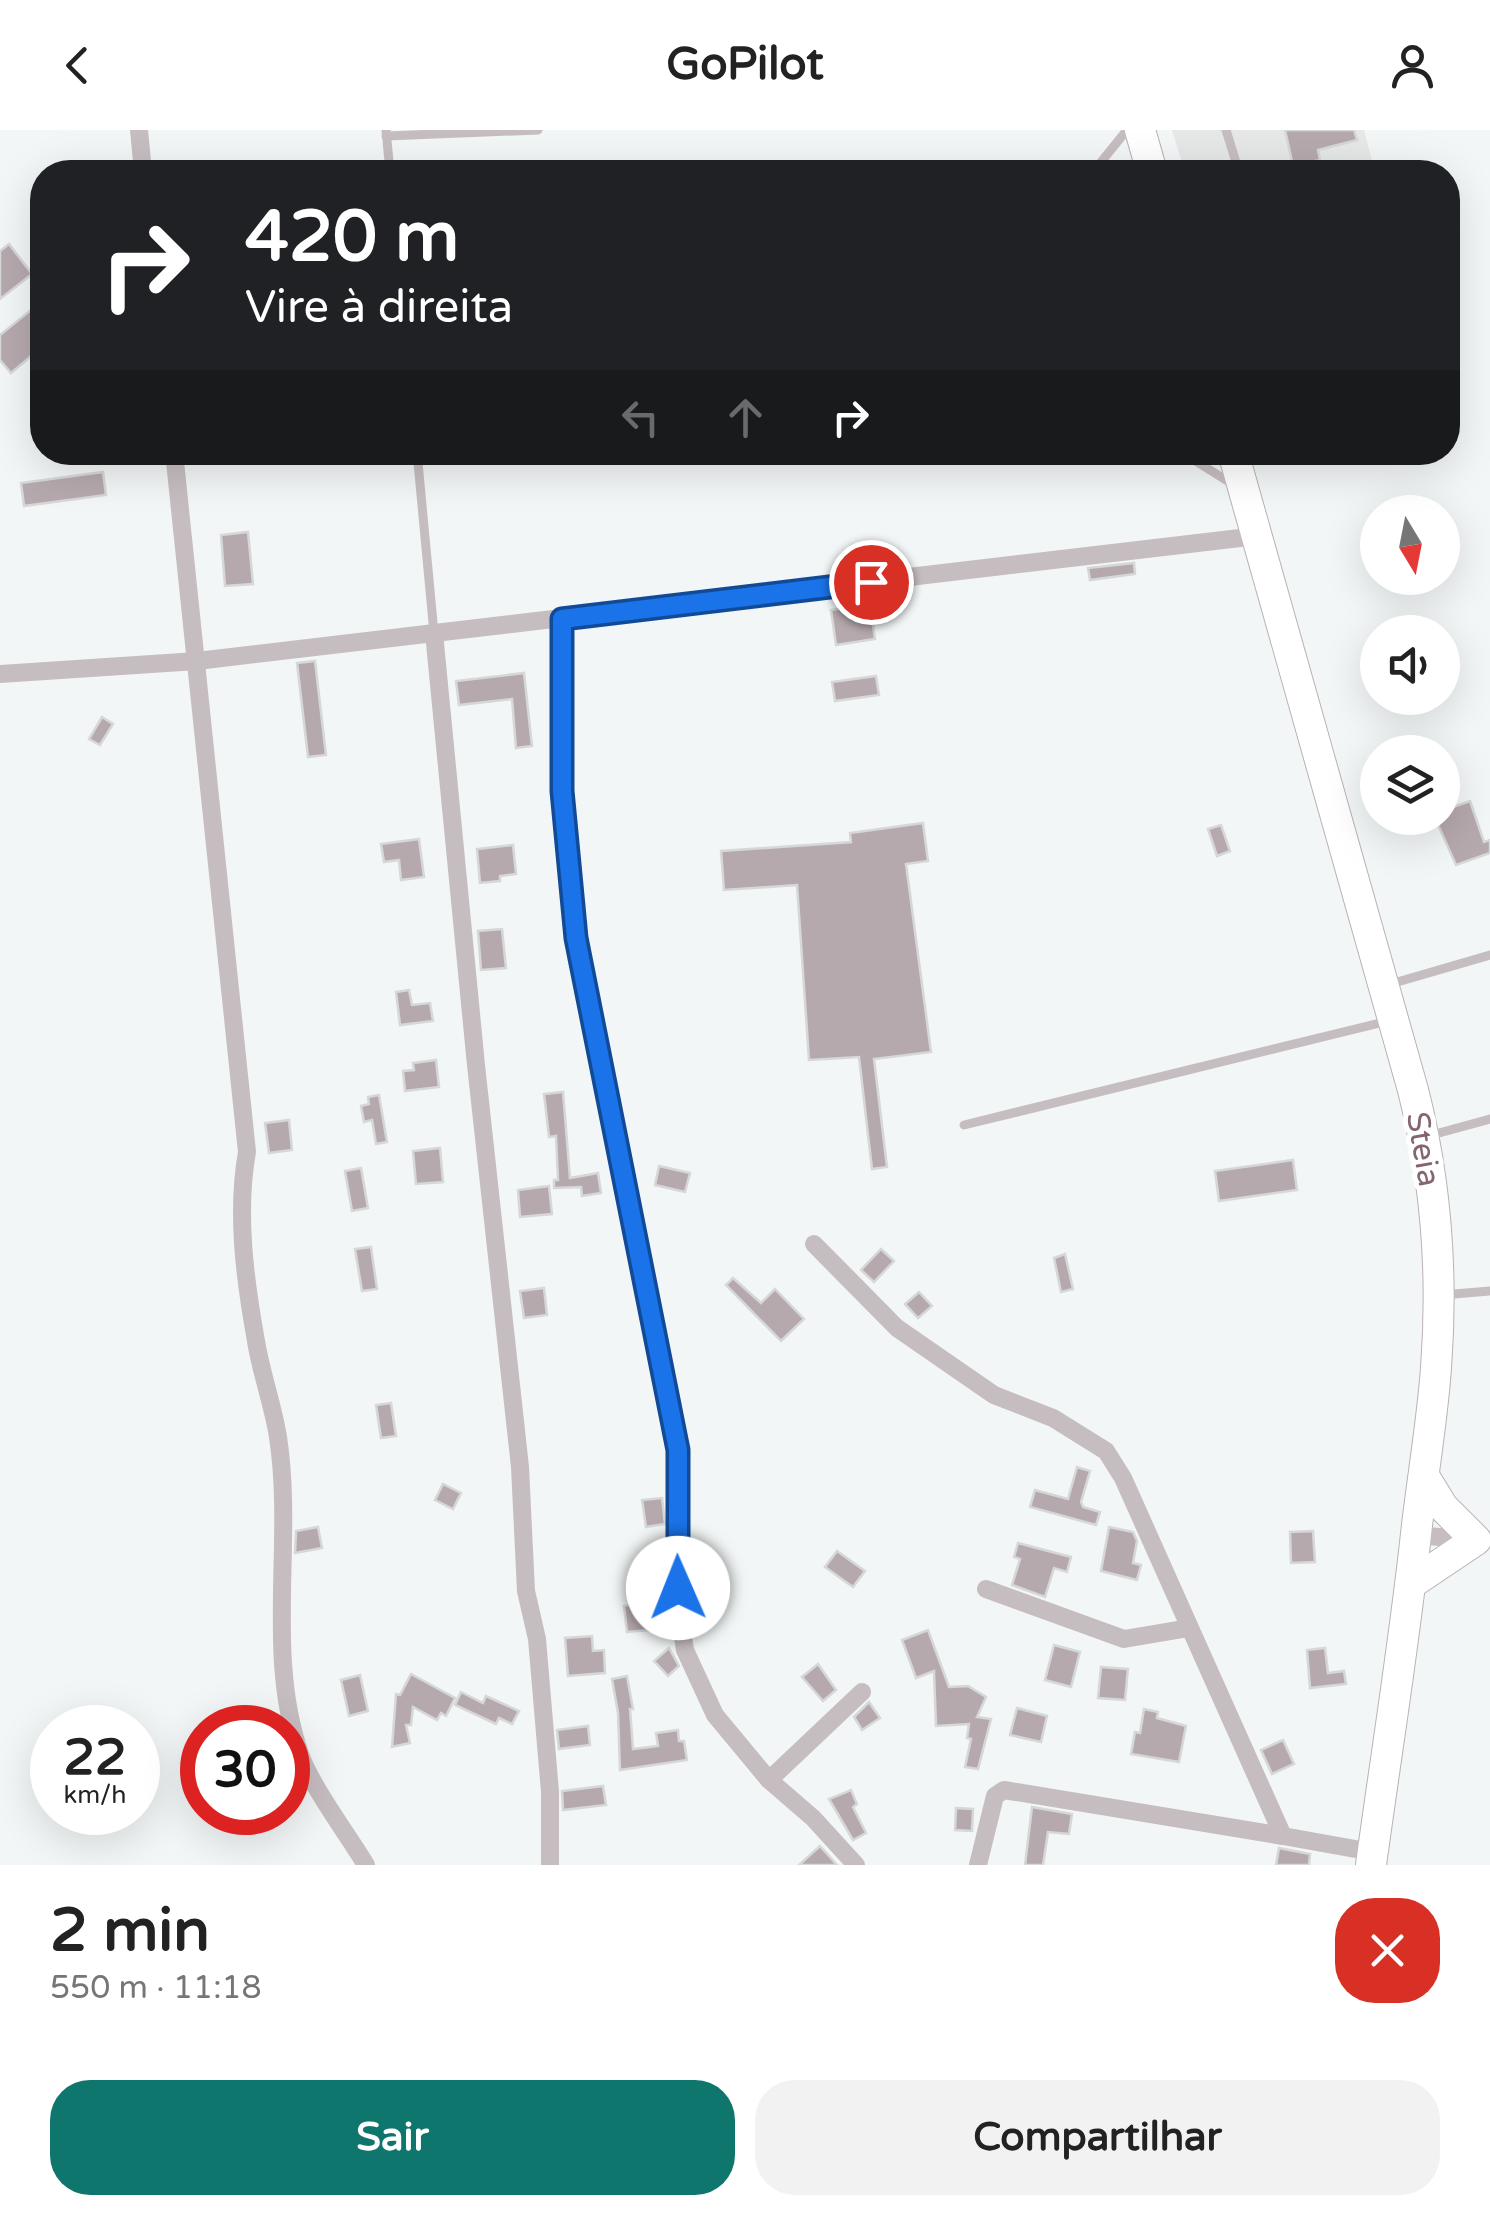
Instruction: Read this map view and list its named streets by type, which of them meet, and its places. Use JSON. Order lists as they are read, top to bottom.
{
  "streets": {
    "main road": ["Steia"]
  },
  "north": "bottom",
  "page": {
    "header": "GoPilot",
    "turn": ["420 m", "Vire à direita"],
    "speed": "22 km/h",
    "limit": "30",
    "heading": ["2 min", "550 m · 11:18"],
    "buttons": ["Sair", "Compartilhar"]
  }
}
